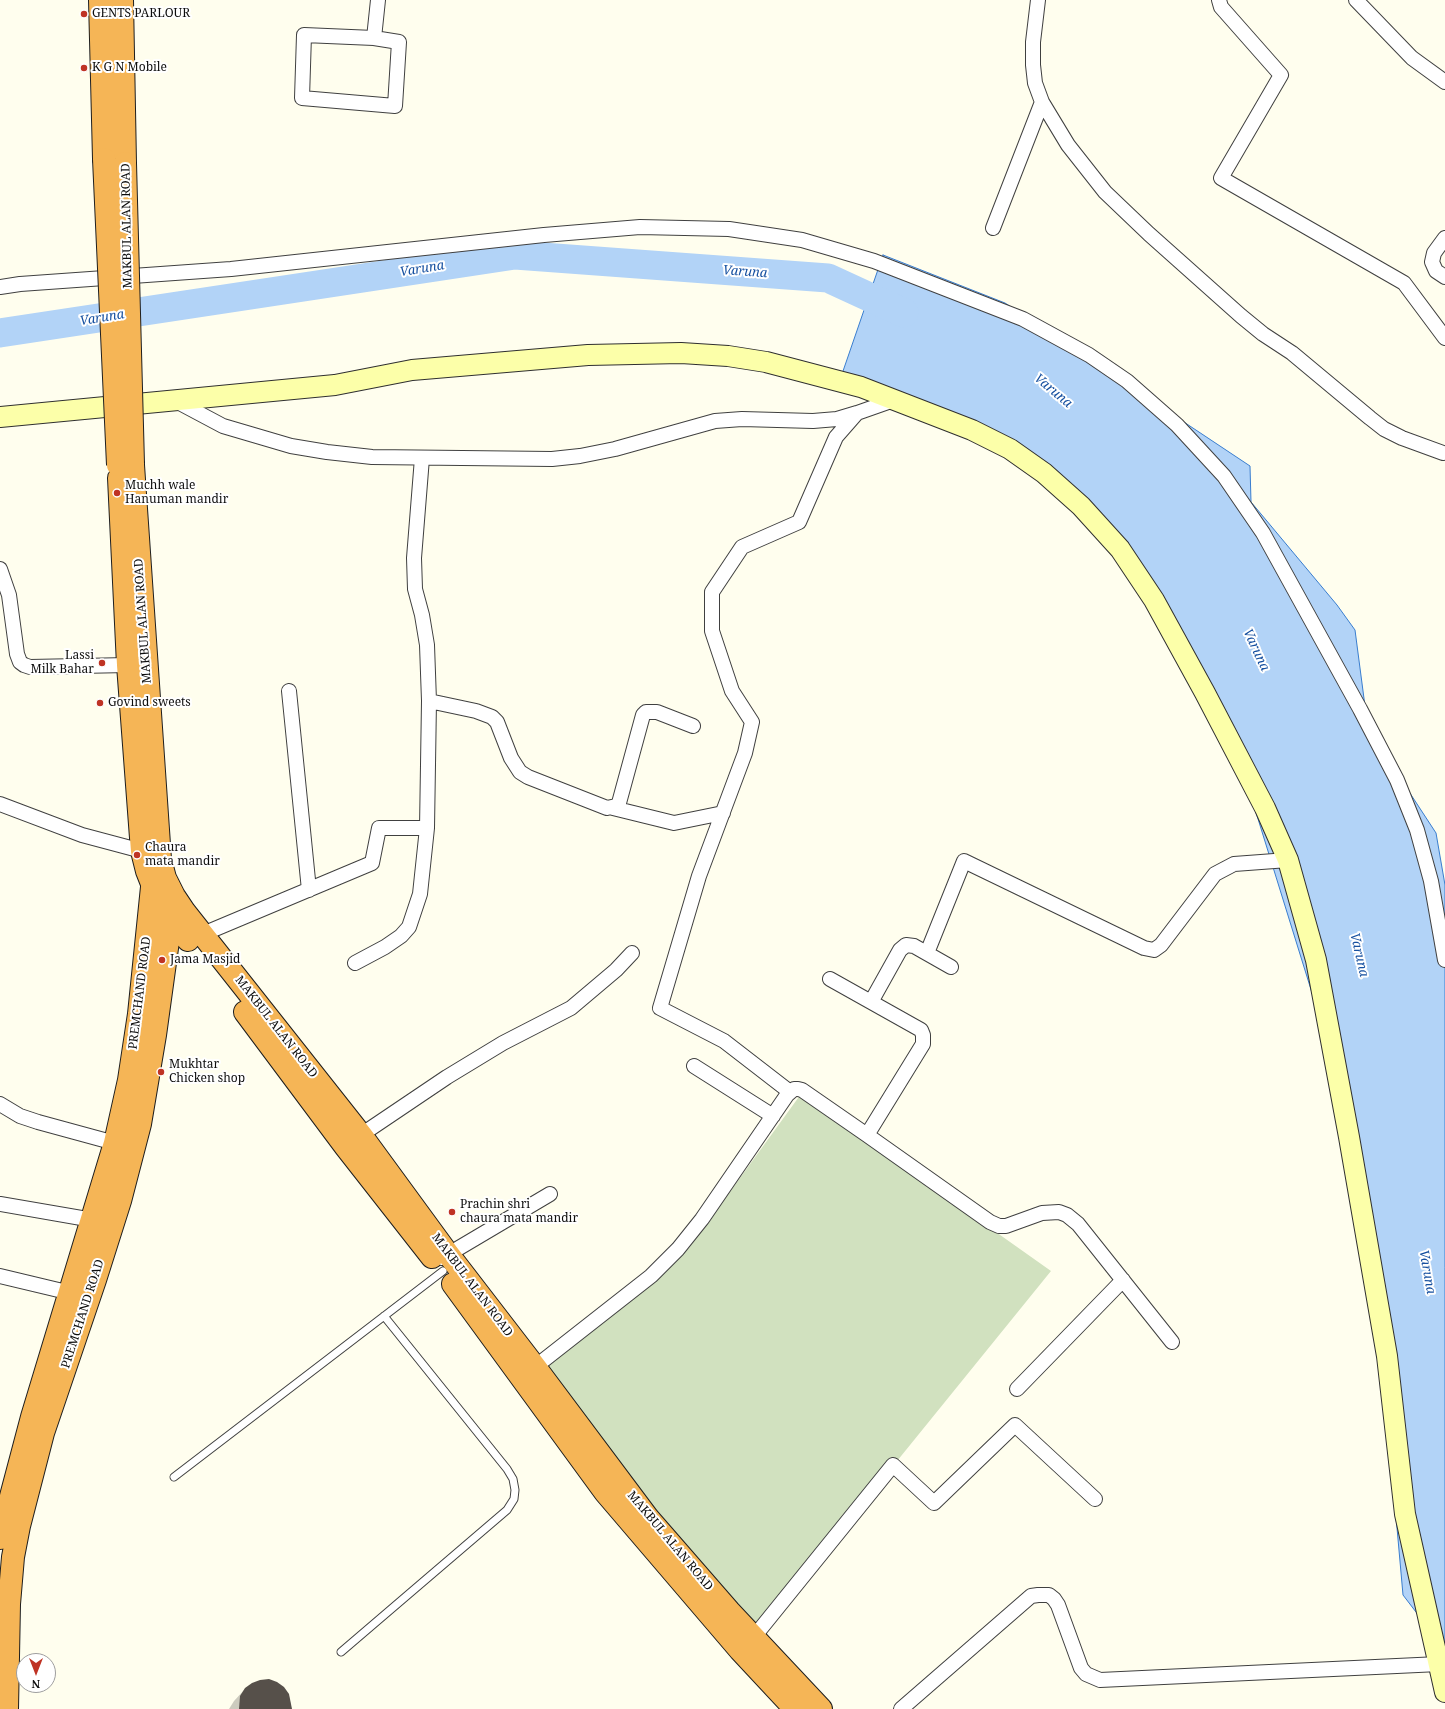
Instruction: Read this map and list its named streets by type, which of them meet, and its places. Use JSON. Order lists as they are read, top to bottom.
{
  "streets": {
    "highway": ["MAKBUL ALAN ROAD", "PREMCHAND ROAD"]
  },
  "crossings": [
    ["MAKBUL ALAN ROAD", "PREMCHAND ROAD"]
  ],
  "water": ["Varuna"],
  "places": [
    "GENTS PARLOUR",
    "K G N Mobile",
    "Muchh wale Hanuman mandir",
    "Lassi Milk Bahar",
    "Govind sweets",
    "Chaura mata mandir",
    "Jama Masjid",
    "Mukhtar Chicken shop",
    "Prachin shri chaura mata mandir"
  ],
  "north": "bottom"
}
